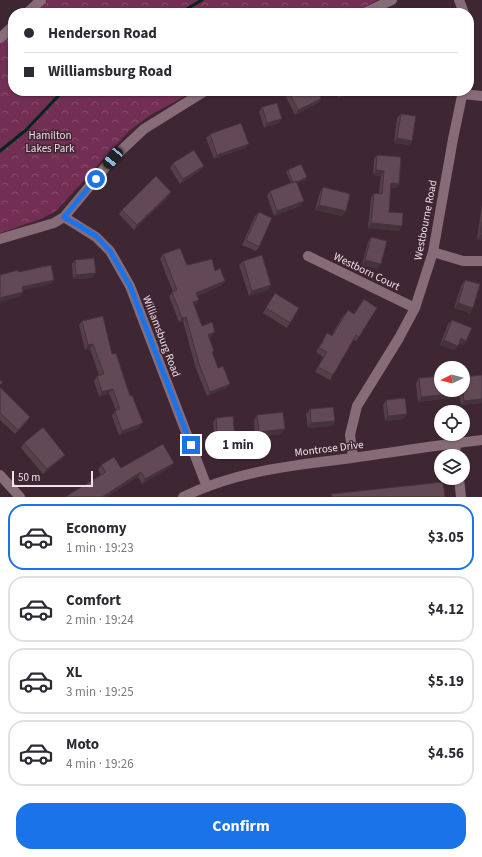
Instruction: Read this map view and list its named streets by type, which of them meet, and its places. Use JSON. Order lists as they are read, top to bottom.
{
  "streets": {
    "street": [
      "Westbourne Road",
      "Westborn Court",
      "Williamsburg Road",
      "Montrose Drive"
    ]
  },
  "crossings": [
    ["Westbourne Road", "Westborn Court"],
    ["Westbourne Road", "Montrose Drive"],
    ["Williamsburg Road", "Montrose Drive"]
  ],
  "parks": ["Hamilton Lakes Park"],
  "scale_bar": "50 m",
  "north": "left",
  "page": {
    "banner": ["Henderson Road", "Williamsburg Road"],
    "bubble": "1 min",
    "scale": "50 m",
    "list": [
      {
        "name": "Economy",
        "note": "1 min · 19:23",
        "value": "$3.05"
      },
      {
        "name": "Comfort",
        "note": "2 min · 19:24",
        "value": "$4.12"
      },
      {
        "name": "XL",
        "note": "3 min · 19:25",
        "value": "$5.19"
      },
      {
        "name": "Moto",
        "note": "4 min · 19:26",
        "value": "$4.56"
      }
    ],
    "buttons": "Confirm"
  }
}
